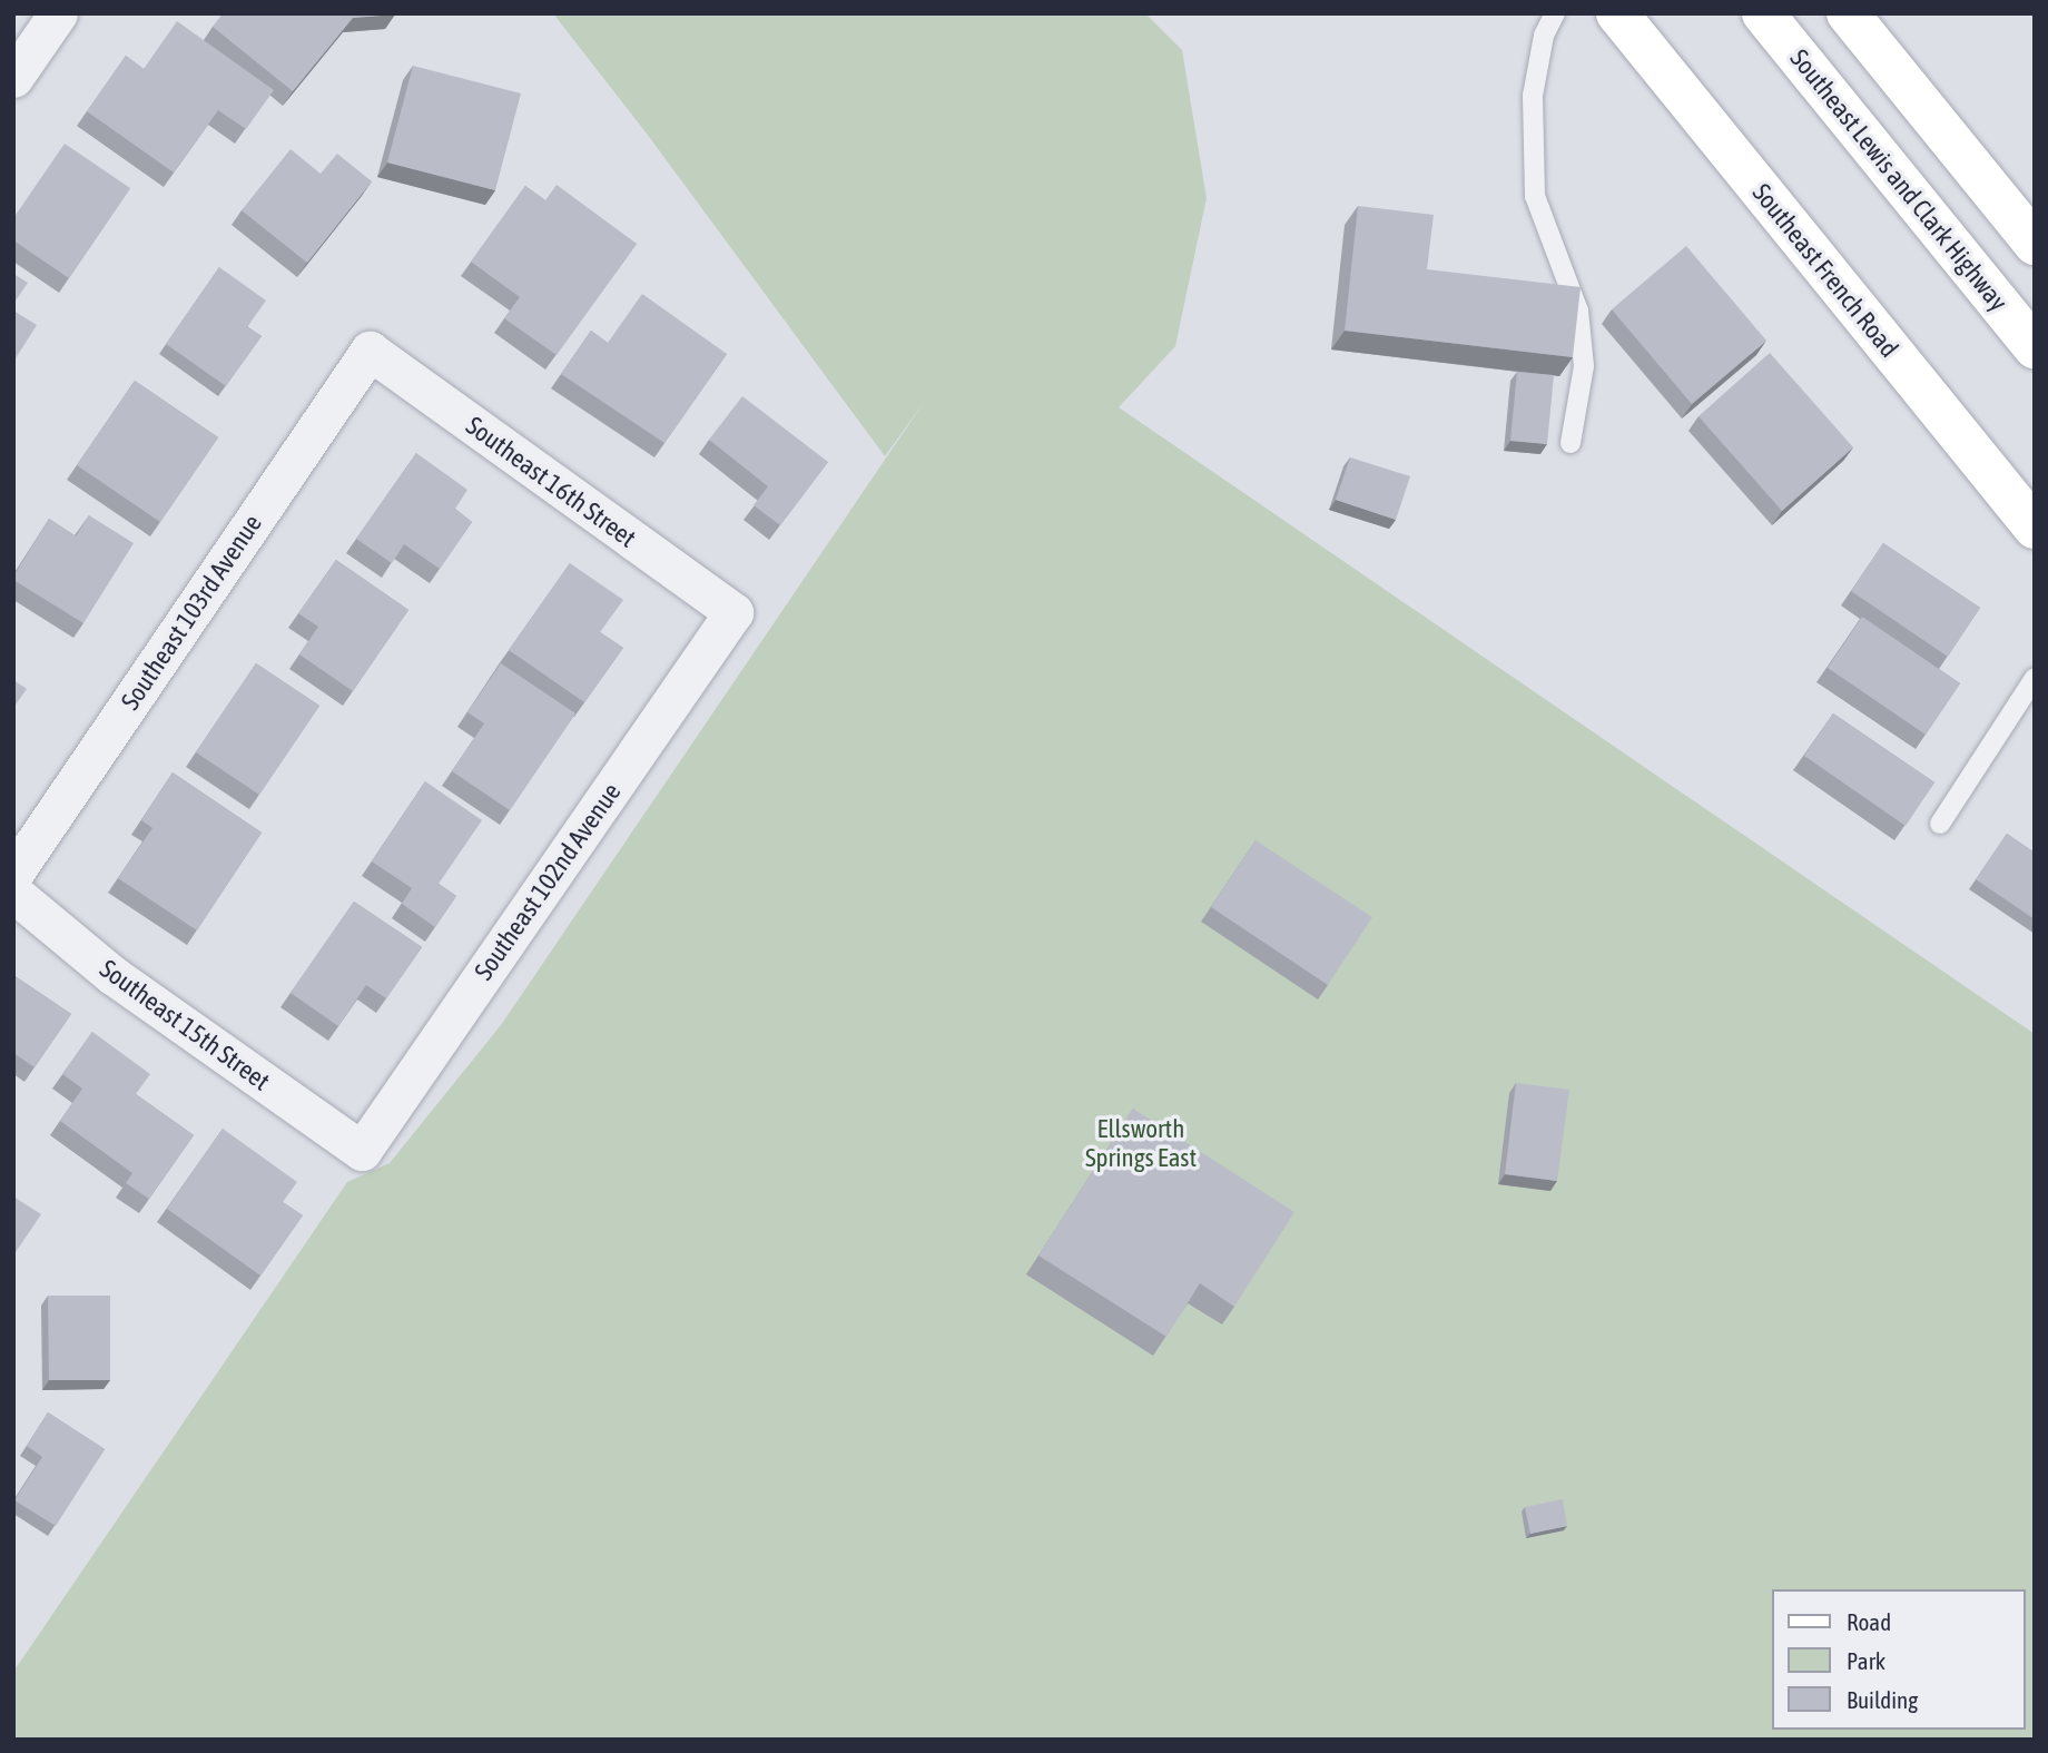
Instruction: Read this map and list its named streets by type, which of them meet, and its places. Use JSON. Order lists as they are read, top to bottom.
{
  "streets": {
    "main road": ["Southeast Lewis and Clark Highway", "Southeast French Road"],
    "street": [
      "Southeast 16th Street",
      "Southeast 103rd Avenue",
      "Southeast 102nd Avenue",
      "Southeast 15th Street"
    ]
  },
  "crossings": [
    ["Southeast 16th Street", "Southeast 103rd Avenue"],
    ["Southeast 16th Street", "Southeast 102nd Avenue"],
    ["Southeast 102nd Avenue", "Southeast 15th Street"]
  ],
  "parks": ["Ellsworth Springs East"],
  "legend": ["Road", "Park", "Building"]
}
